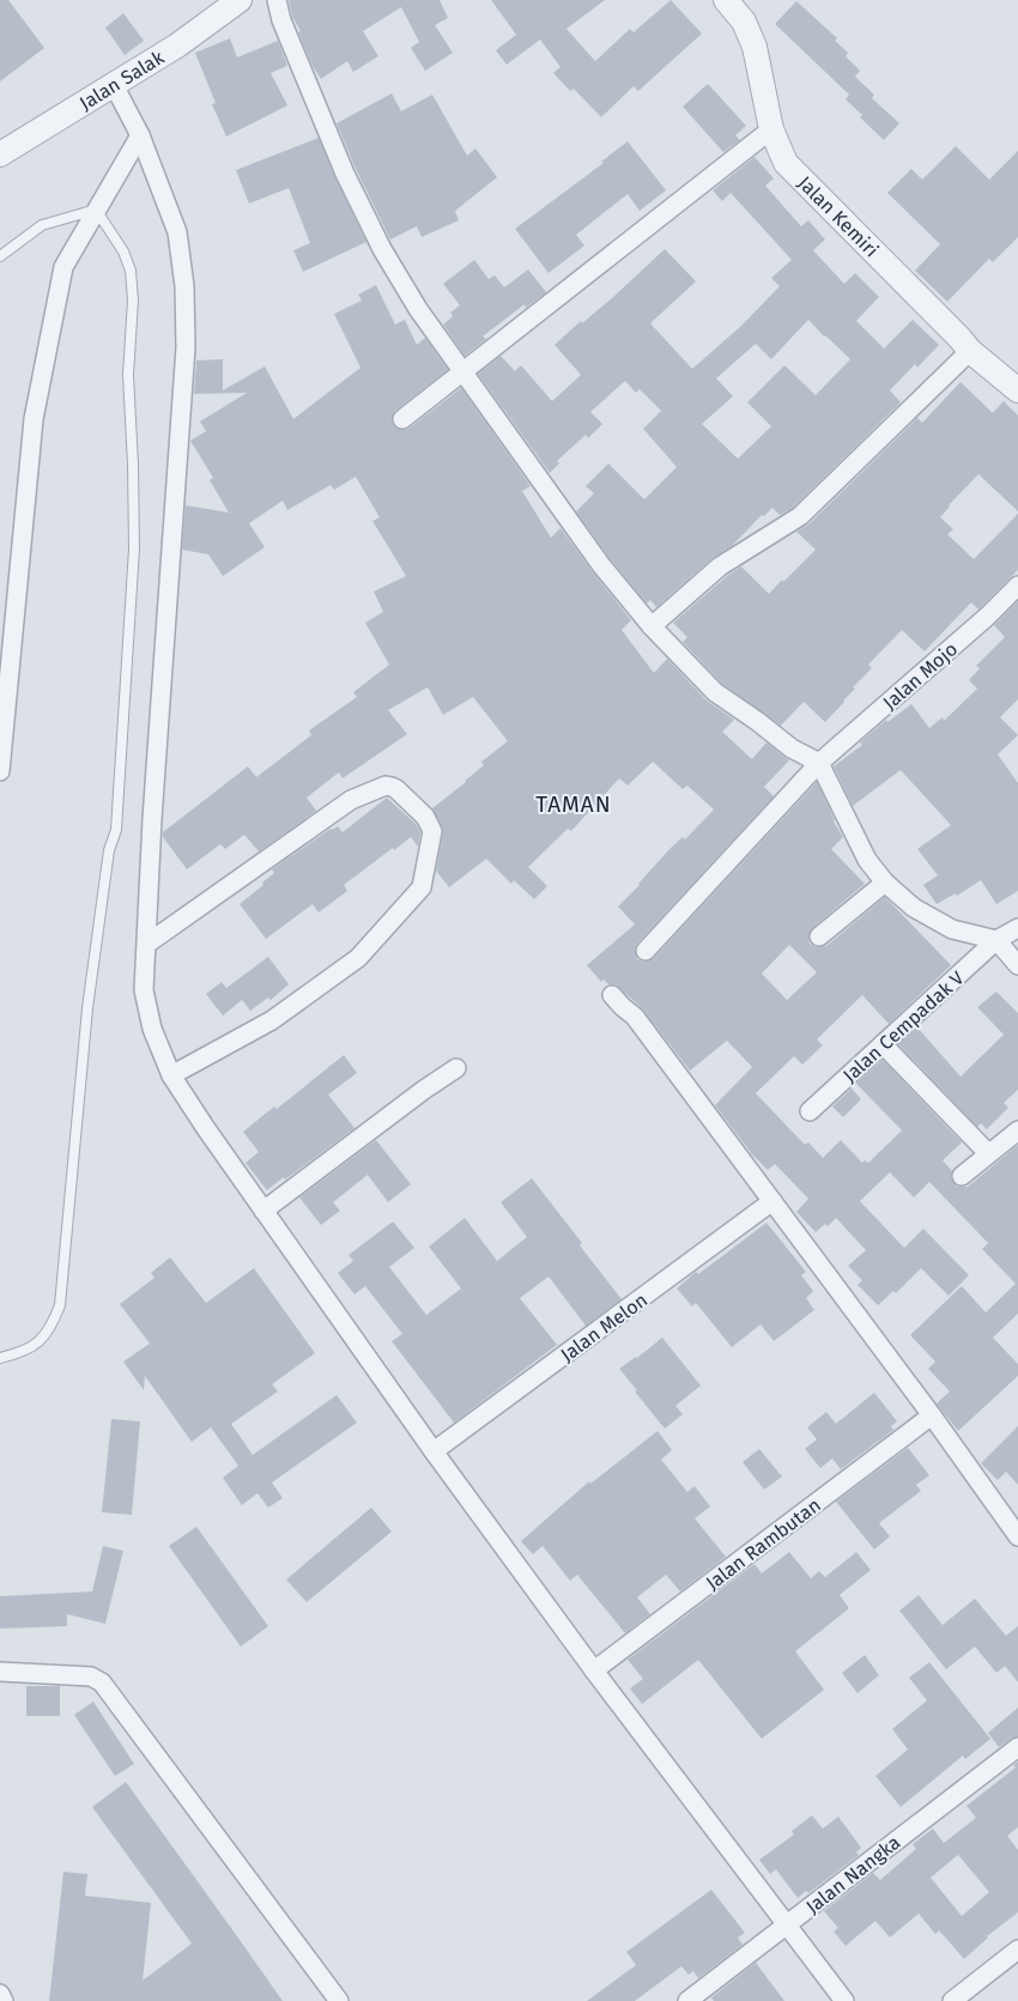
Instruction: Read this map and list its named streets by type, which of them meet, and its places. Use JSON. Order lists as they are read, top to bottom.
{
  "streets": {
    "street": [
      "Jalan Salak",
      "Jalan Kemiri",
      "Jalan Mojo",
      "Jalan Cempadak V",
      "Jalan Melon",
      "Jalan Rambutan",
      "Jalan Nangka"
    ]
  },
  "districts": ["TAMAN"]
}
